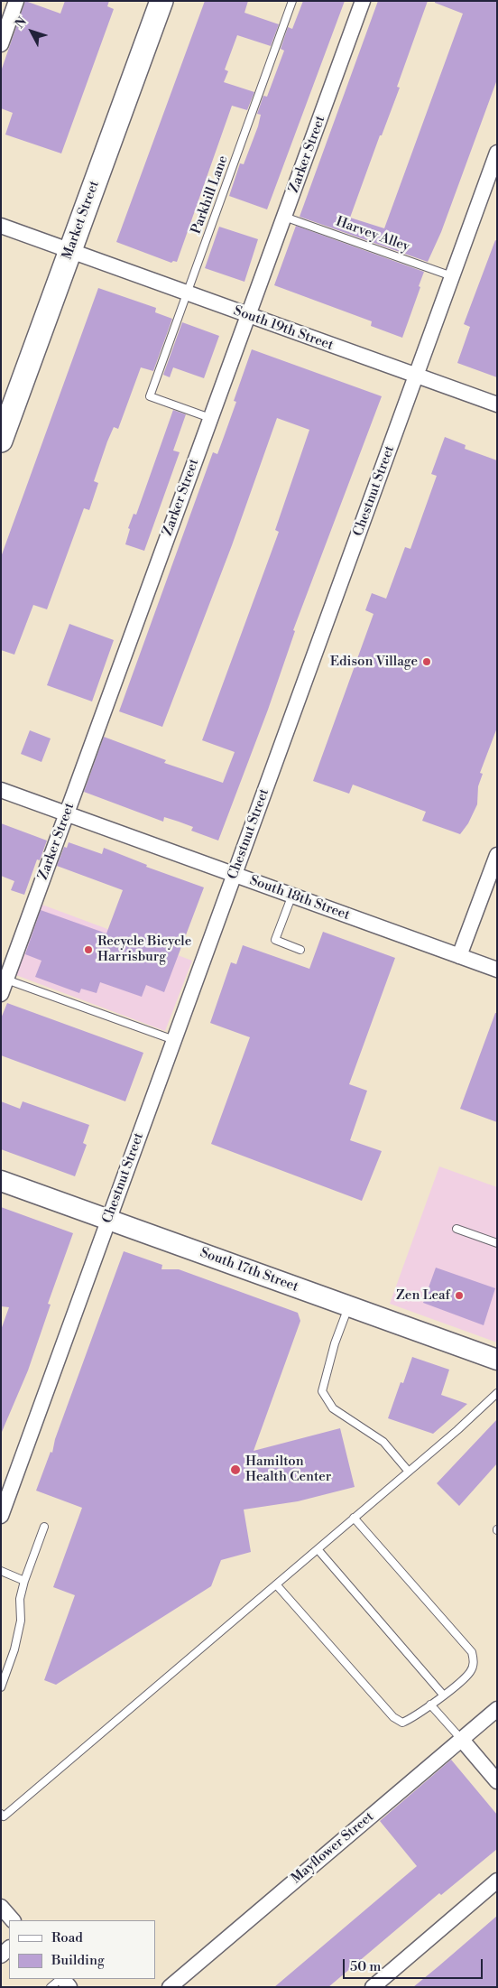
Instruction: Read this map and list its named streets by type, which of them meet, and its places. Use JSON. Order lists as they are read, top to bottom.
{
  "streets": {
    "main road": ["Market Street", "South 17th Street"],
    "street": [
      "Zarker Street",
      "South 19th Street",
      "Chestnut Street",
      "South 18th Street",
      "Mayflower Street"
    ],
    "lane": ["Parkhill Lane", "Harvey Alley"]
  },
  "crossings": [
    ["Zarker Street", "Parkhill Lane"],
    ["Zarker Street", "Harvey Alley"],
    ["Zarker Street", "South 19th Street"],
    ["Zarker Street", "South 18th Street"],
    ["Parkhill Lane", "South 19th Street"],
    ["Market Street", "South 19th Street"],
    ["Harvey Alley", "Chestnut Street"],
    ["South 19th Street", "Chestnut Street"],
    ["Chestnut Street", "South 18th Street"],
    ["Chestnut Street", "South 17th Street"]
  ],
  "places": [
    "Edison Village",
    "Recycle Bicycle Harrisburg",
    "Zen Leaf",
    "Hamilton Health Center"
  ],
  "legend": ["Road", "Building"],
  "scale_bar": "50 m",
  "north": "top left"
}
